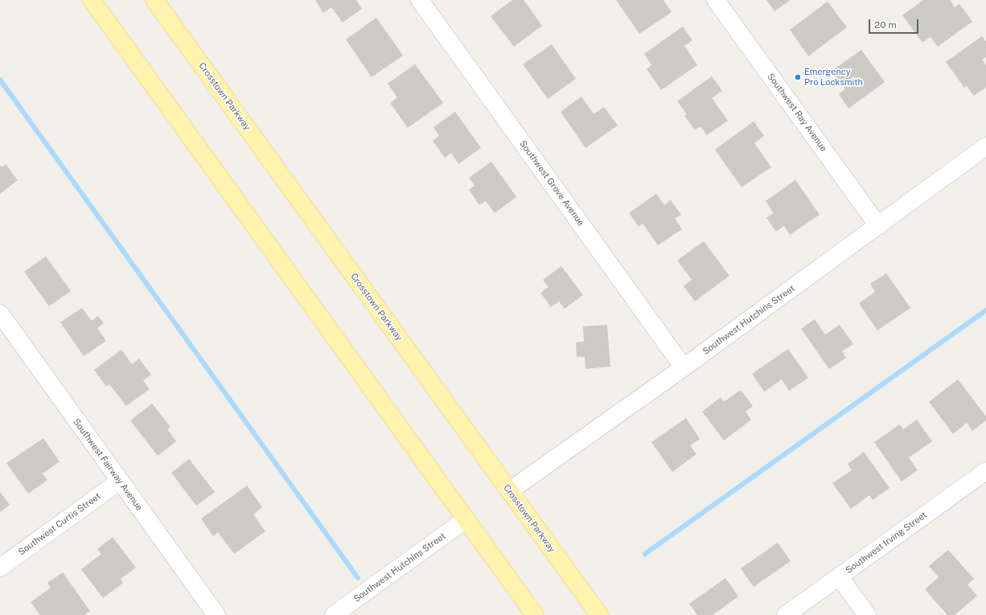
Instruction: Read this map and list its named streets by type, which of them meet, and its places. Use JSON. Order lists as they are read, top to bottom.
{
  "streets": {
    "main road": ["Crosstown Parkway"],
    "street": [
      "Southwest Ray Avenue",
      "Southwest Grove Avenue",
      "Southwest Hutchins Street",
      "Southwest Fairway Avenue",
      "Southwest Curtis Street",
      "Southwest Irving Street"
    ]
  },
  "crossings": [
    ["Crosstown Parkway", "Southwest Hutchins Street"],
    ["Southwest Ray Avenue", "Southwest Hutchins Street"],
    ["Southwest Grove Avenue", "Southwest Hutchins Street"],
    ["Southwest Fairway Avenue", "Southwest Curtis Street"]
  ],
  "places": ["Emergency Pro Locksmith"],
  "scale_bar": "20 m"
}
